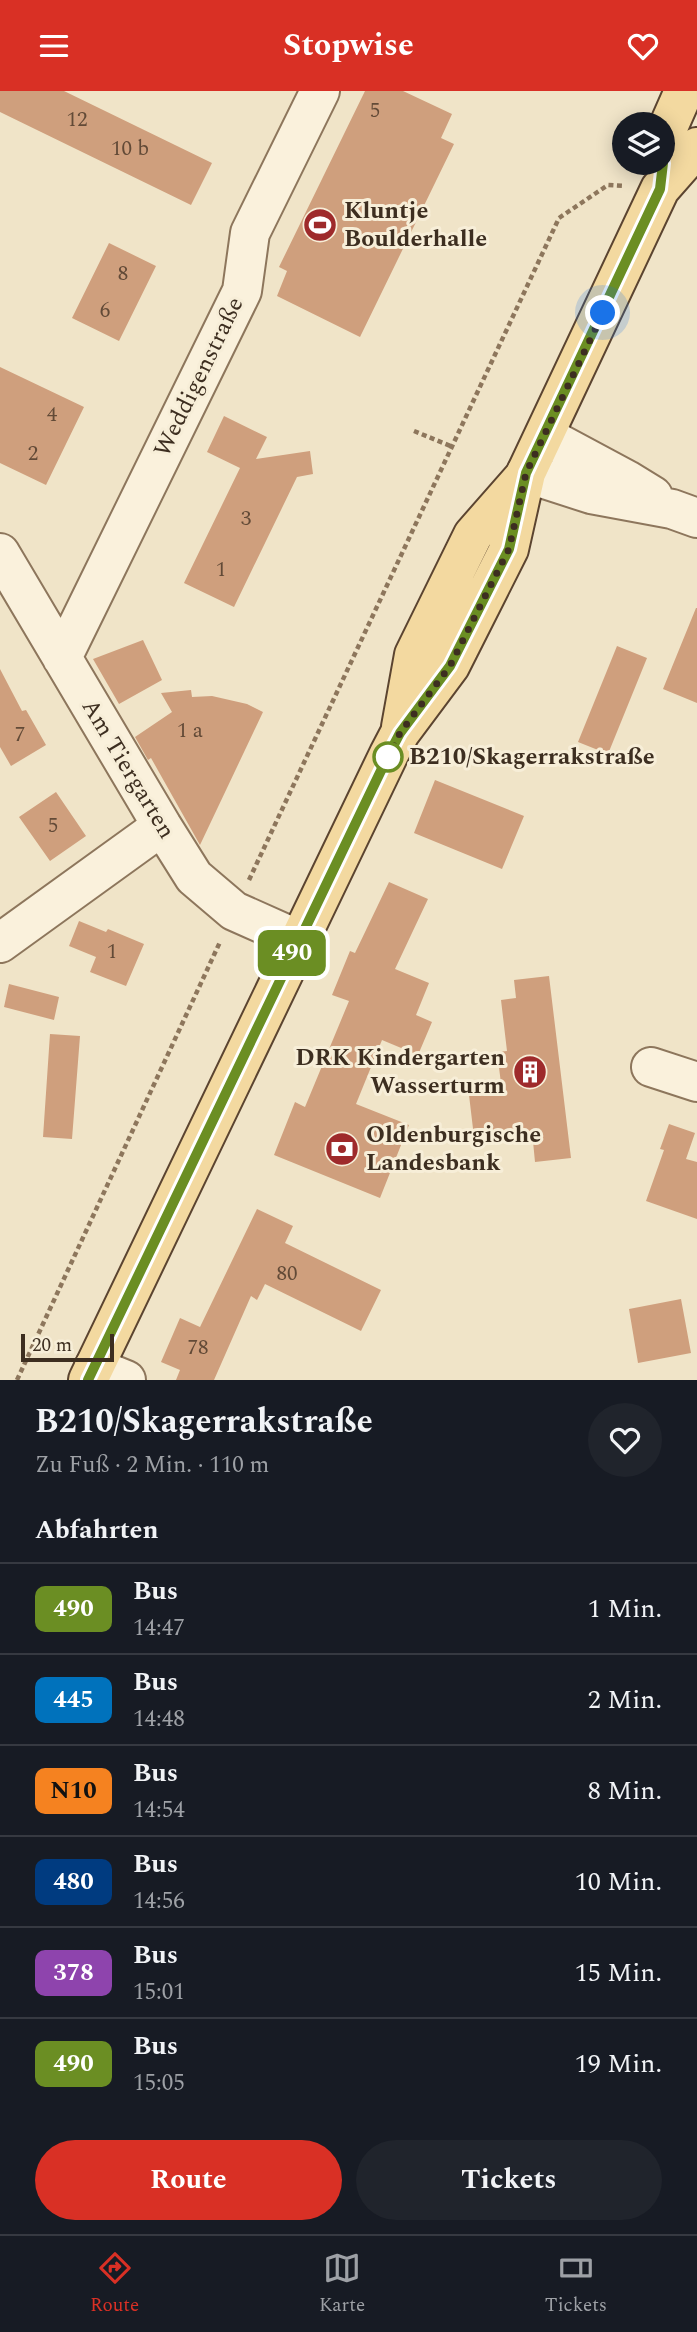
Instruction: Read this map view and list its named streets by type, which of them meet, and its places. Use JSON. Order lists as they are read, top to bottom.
{
  "streets": {
    "street": ["Weddigenstraße", "Am Tiergarten"]
  },
  "crossings": [
    ["Weddigenstraße", "Am Tiergarten"]
  ],
  "places": {
    "sports": ["Kluntje Boulderhalle"],
    "other": ["B210/Skagerrakstraße"],
    "building": ["DRK Kindergarten Wasserturm"],
    "bank": ["Oldenburgische Landesbank"]
  },
  "lines": ["bus line 490"],
  "house_numbers": [
    "5",
    "12",
    "10 b",
    "8",
    "6",
    "4",
    "2",
    "3",
    "1",
    "1 a",
    "7",
    "5",
    "1",
    "80",
    "78"
  ],
  "scale_bar": "20 m",
  "page": {
    "header": "Stopwise",
    "on_map": "490",
    "scale": "20 m",
    "heading": [
      ["B210/Skagerrakstraße", "Zu Fuß · 2 Min. · 110 m"],
      "Abfahrten"
    ],
    "list": [
      {
        "mark": "490",
        "name": "Bus",
        "note": "14:47",
        "value": "1 Min."
      },
      {
        "mark": "445",
        "name": "Bus",
        "note": "14:48",
        "value": "2 Min."
      },
      {
        "mark": "N10",
        "name": "Bus",
        "note": "14:54",
        "value": "8 Min."
      },
      {
        "mark": "480",
        "name": "Bus",
        "note": "14:56",
        "value": "10 Min."
      },
      {
        "mark": "378",
        "name": "Bus",
        "note": "15:01",
        "value": "15 Min."
      },
      {
        "mark": "490",
        "name": "Bus",
        "note": "15:05",
        "value": "19 Min."
      }
    ],
    "buttons": ["Route", "Tickets"],
    "tabs": ["Route", "Karte", "Tickets"]
  }
}
